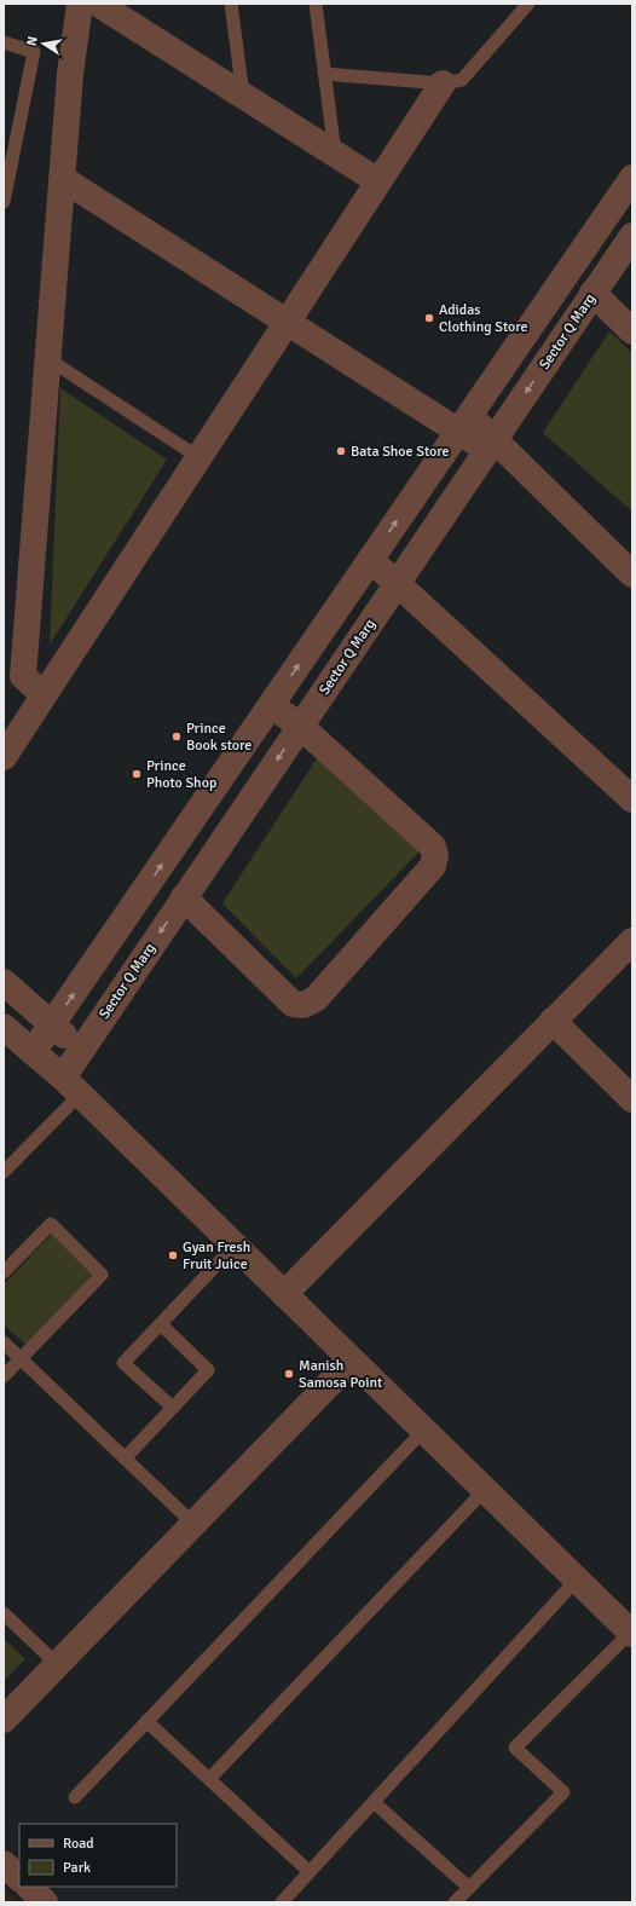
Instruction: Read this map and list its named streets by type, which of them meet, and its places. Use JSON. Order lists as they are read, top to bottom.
{
  "streets": {
    "street": ["Sector Q Marg"]
  },
  "places": [
    "Adidas Clothing Store",
    "Bata Shoe Store",
    "Prince Book store",
    "Prince Photo Shop",
    "Gyan Fresh Fruit Juice",
    "Manish Samosa Point"
  ],
  "legend": ["Road", "Park"],
  "north": "left"
}
